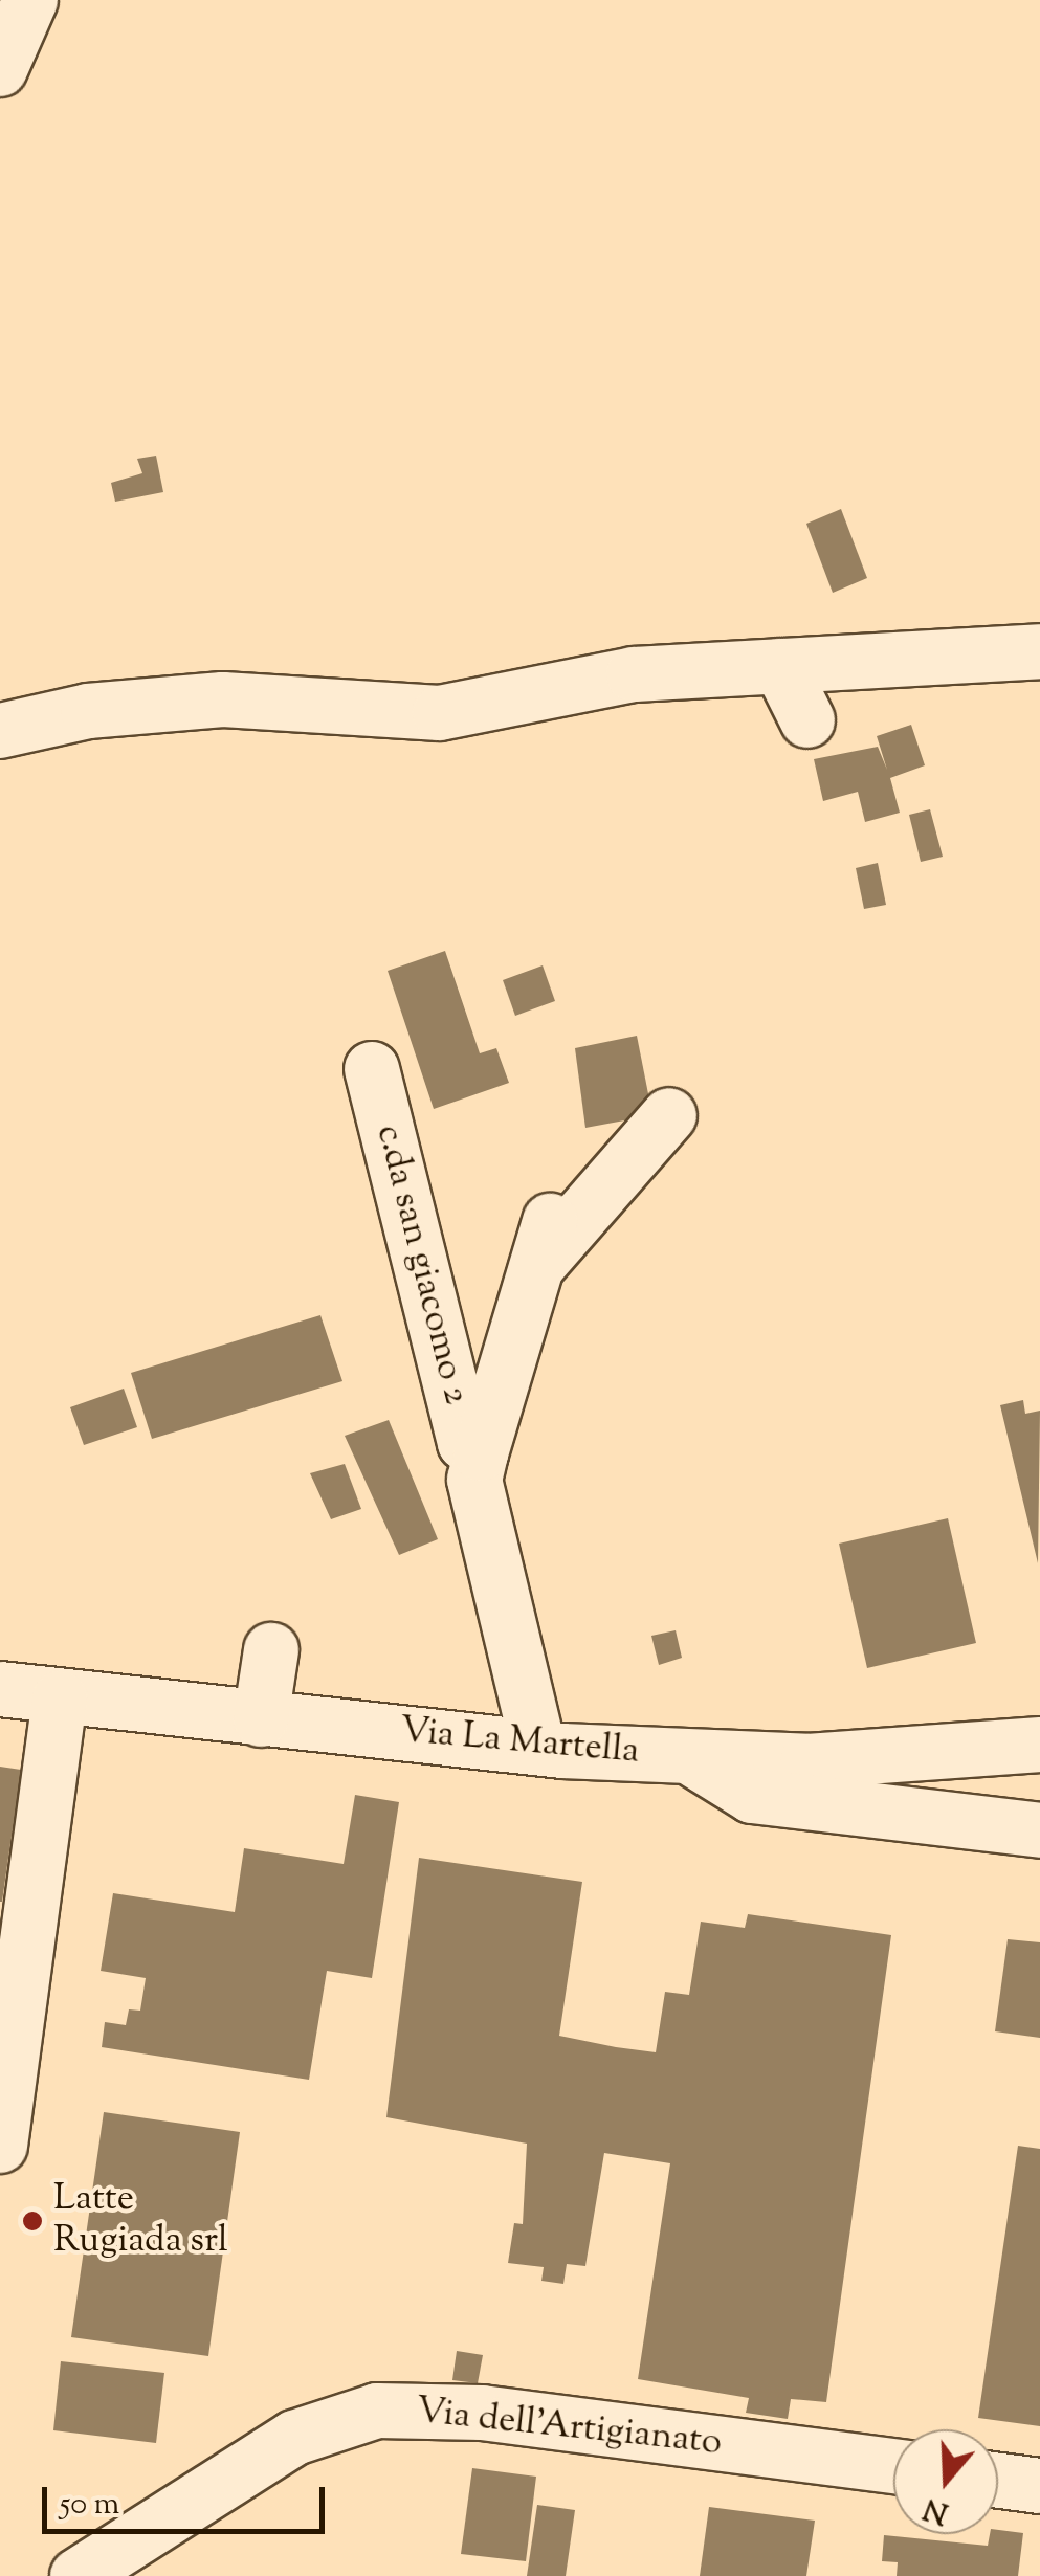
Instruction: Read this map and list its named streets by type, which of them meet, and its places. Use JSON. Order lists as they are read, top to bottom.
{
  "streets": {
    "street": ["c.da san giacomo 2", "Via La Martella", "Via dell'Artigianato"]
  },
  "crossings": [
    ["c.da san giacomo 2", "Via La Martella"]
  ],
  "places": ["Latte Rugiada srl"],
  "scale_bar": "50 m",
  "north": "bottom"
}
